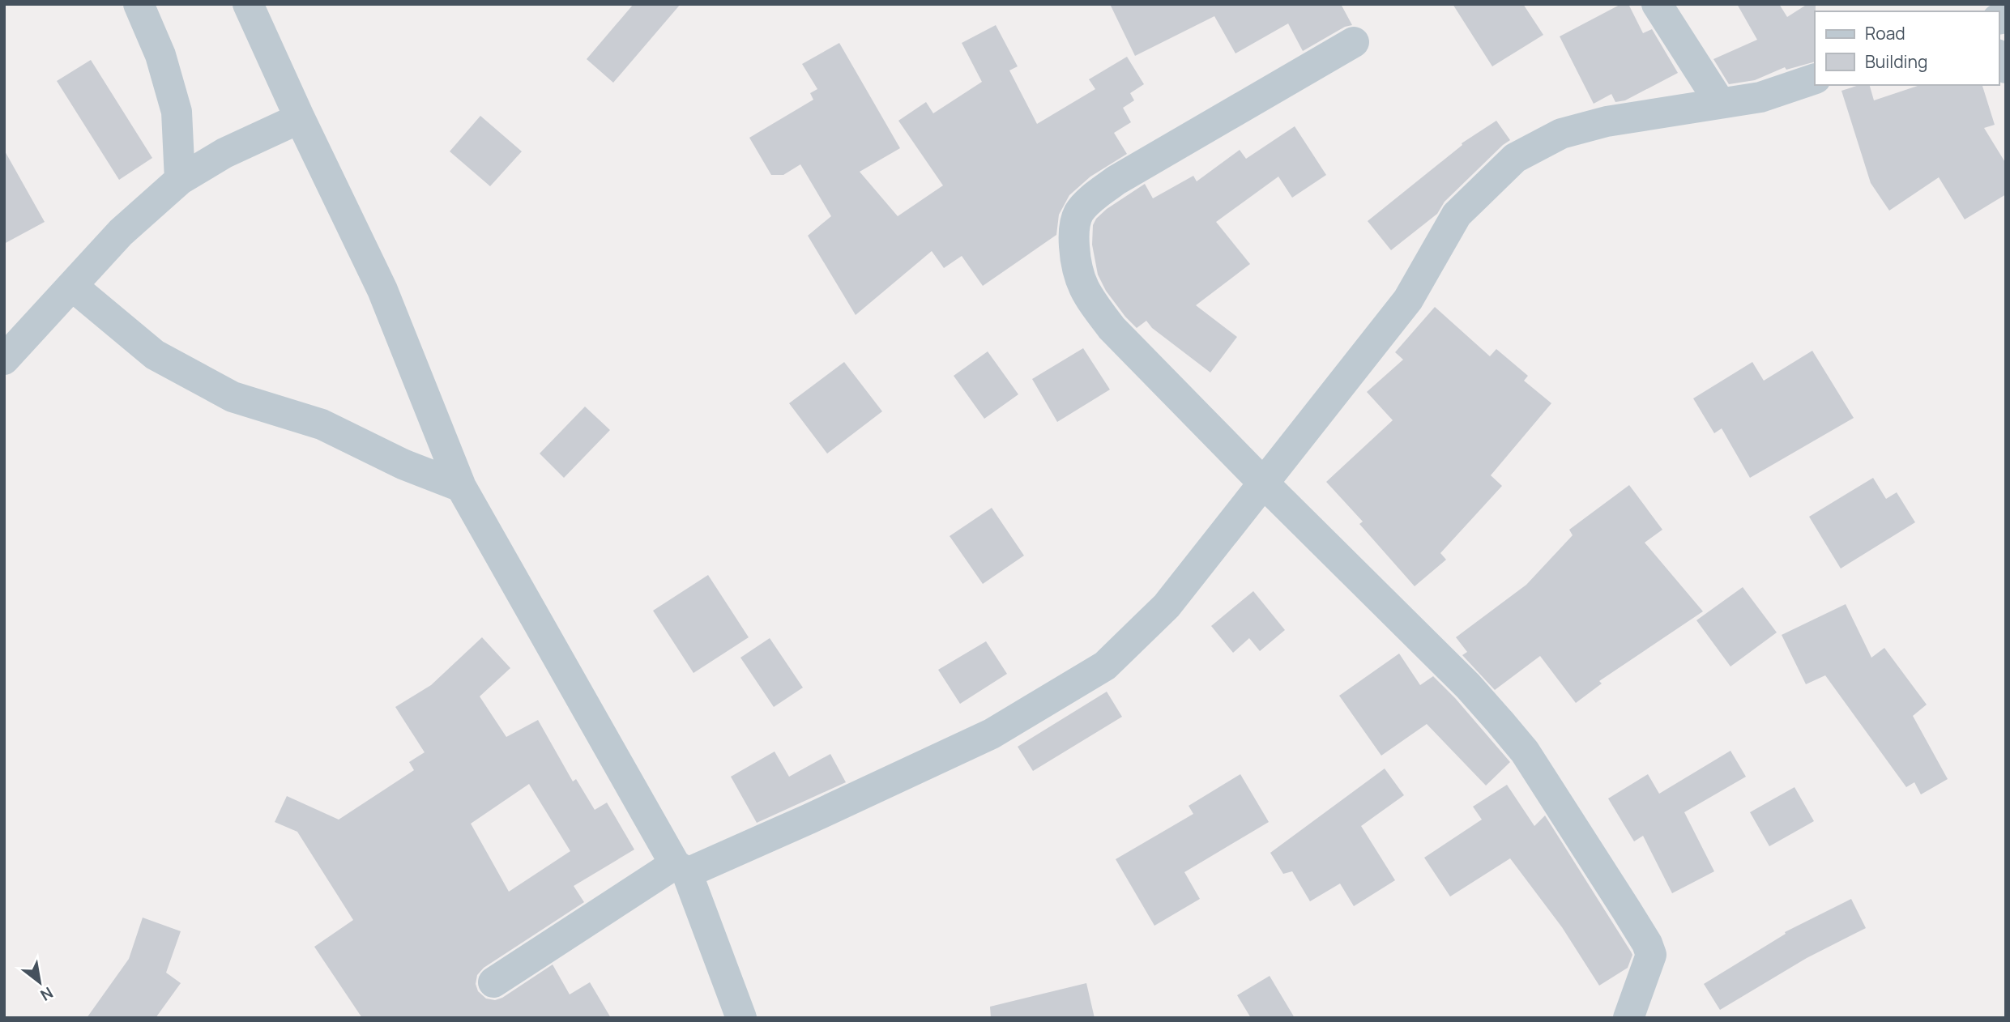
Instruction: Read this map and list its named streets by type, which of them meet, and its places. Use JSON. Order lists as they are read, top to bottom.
{
  "legend": ["Road", "Building"],
  "north": "bottom right"
}
